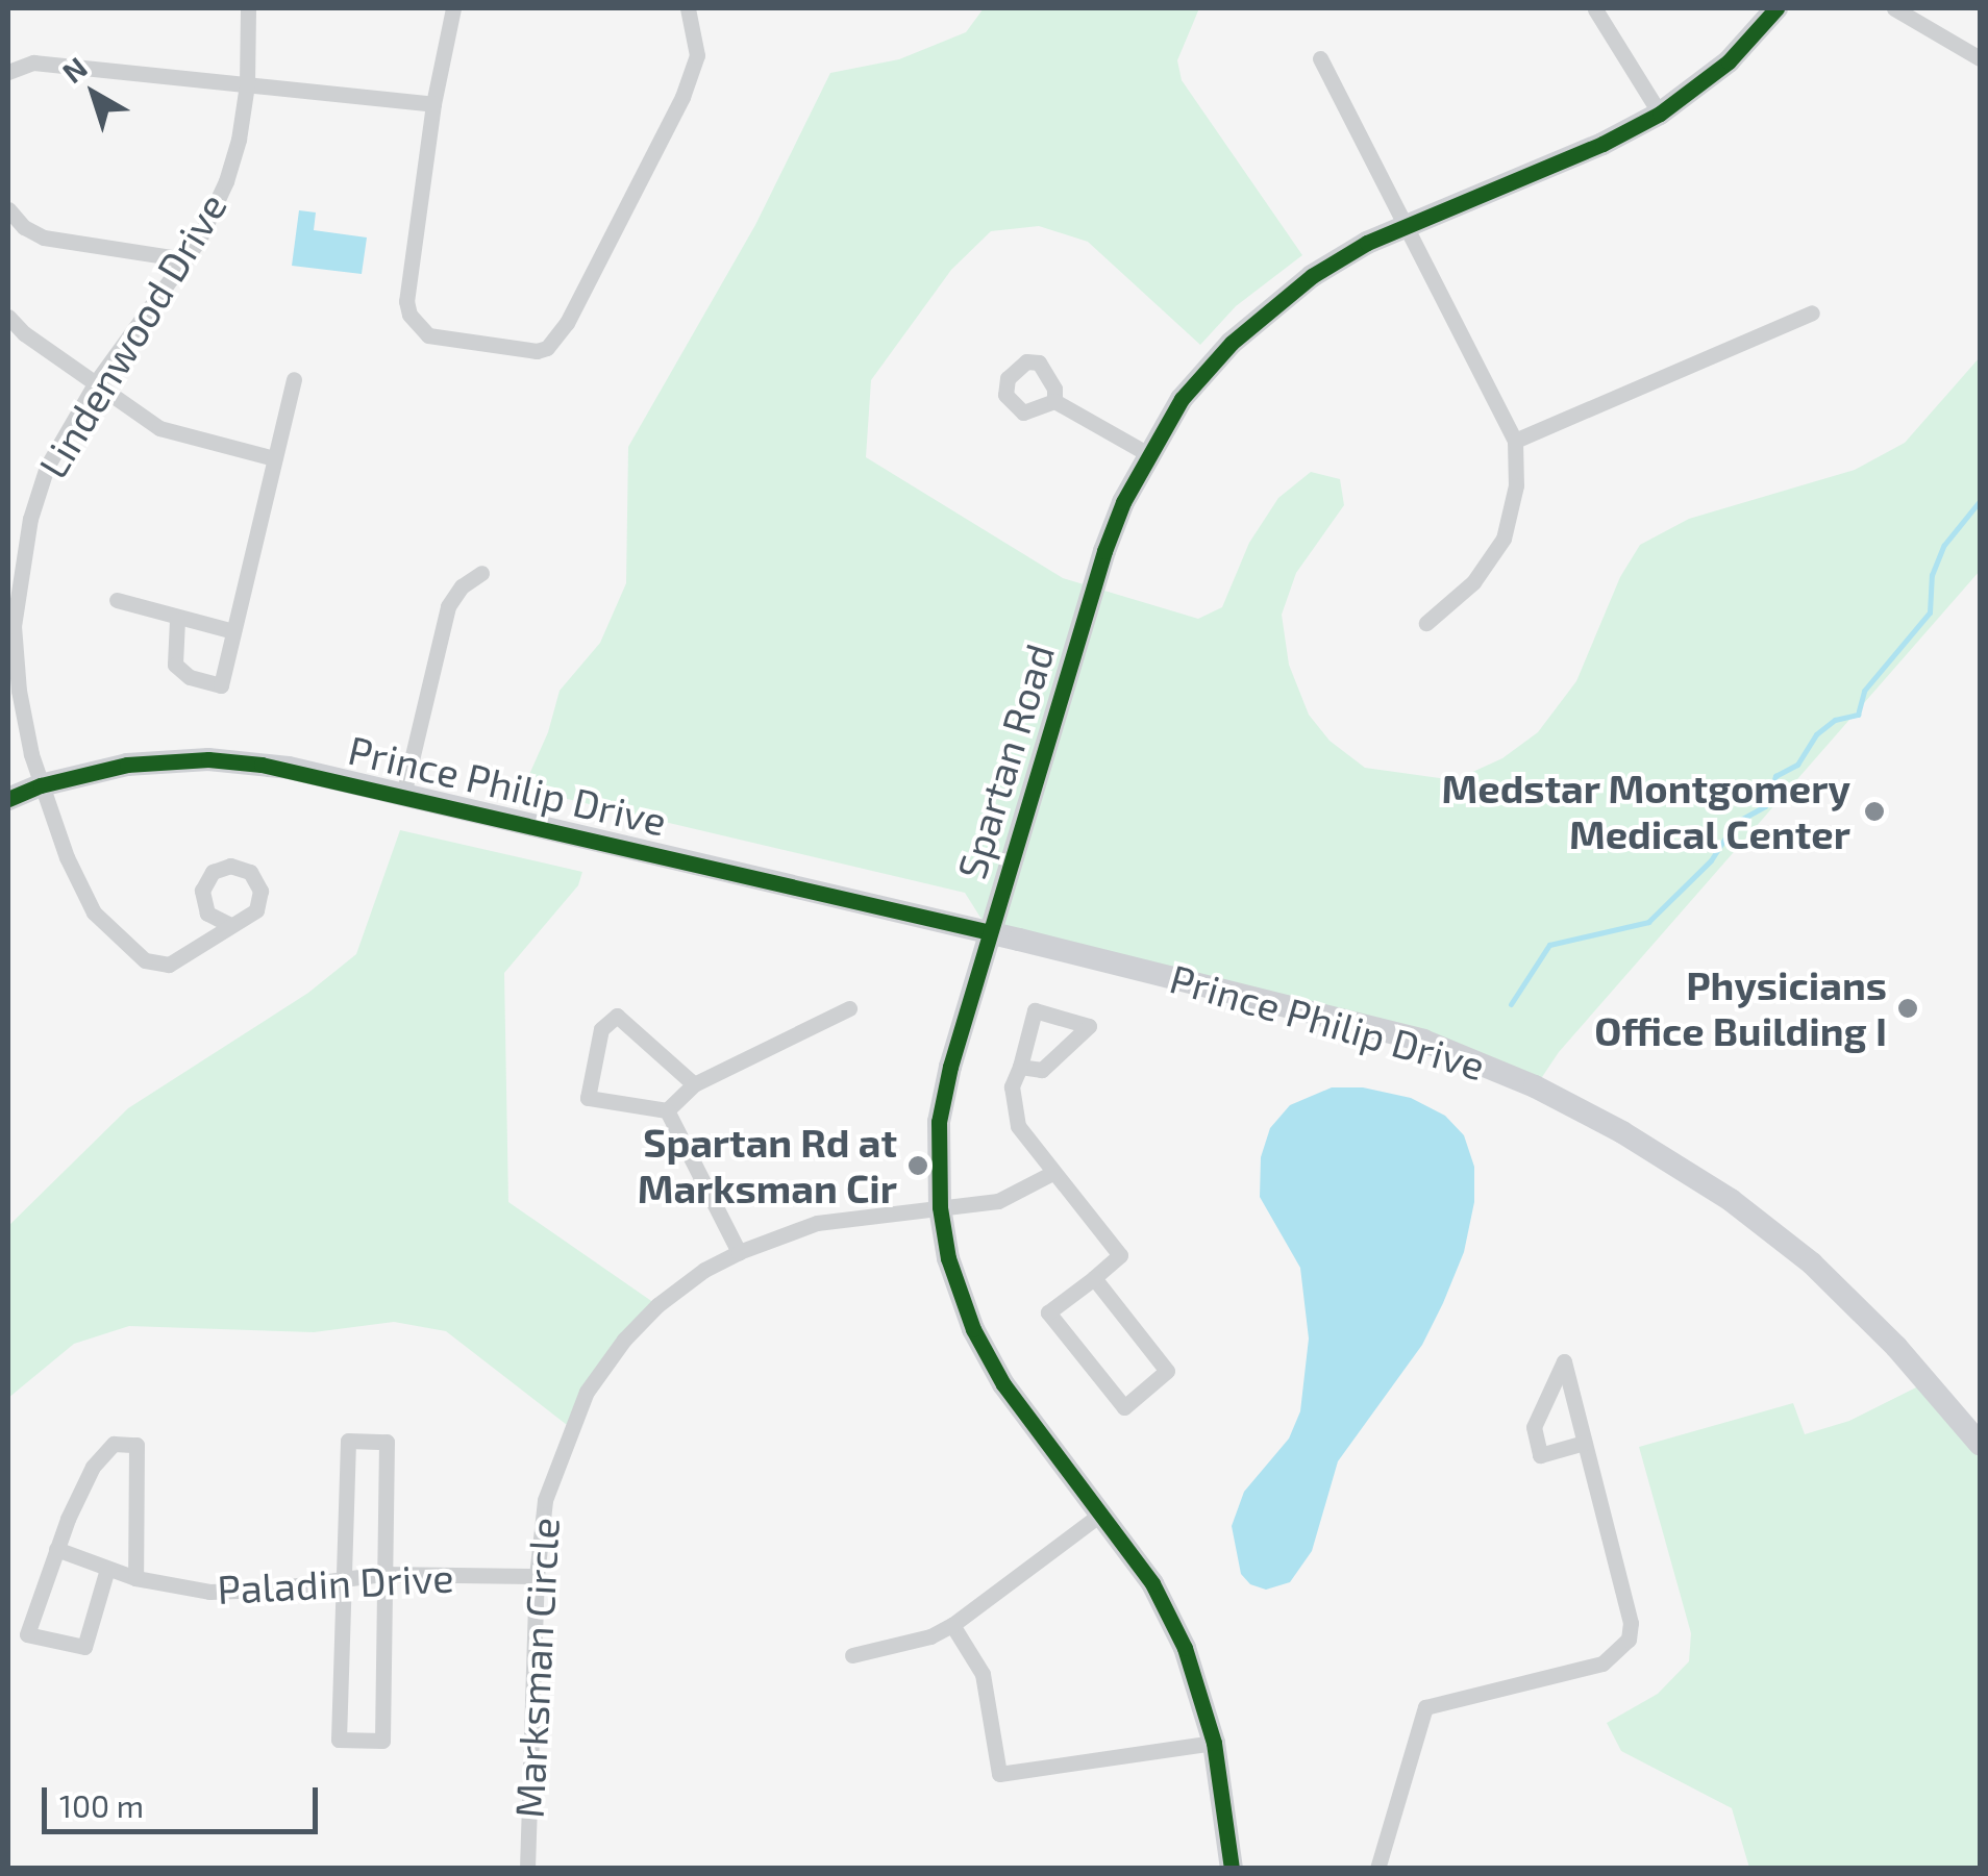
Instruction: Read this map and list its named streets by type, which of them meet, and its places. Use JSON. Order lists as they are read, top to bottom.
{
  "streets": {
    "street": [
      "Lindenwood Drive",
      "Spartan Road",
      "Prince Philip Drive",
      "Paladin Drive",
      "Marksman Circle"
    ]
  },
  "crossings": [
    ["Lindenwood Drive", "Prince Philip Drive"],
    ["Spartan Road", "Prince Philip Drive"],
    ["Spartan Road", "Marksman Circle"],
    ["Paladin Drive", "Marksman Circle"]
  ],
  "places": ["Medstar Montgomery Medical Center", "Physicians Office Building I", "Spartan Rd at Marksman Cir"],
  "scale_bar": "100 m",
  "north": "top left"
}
